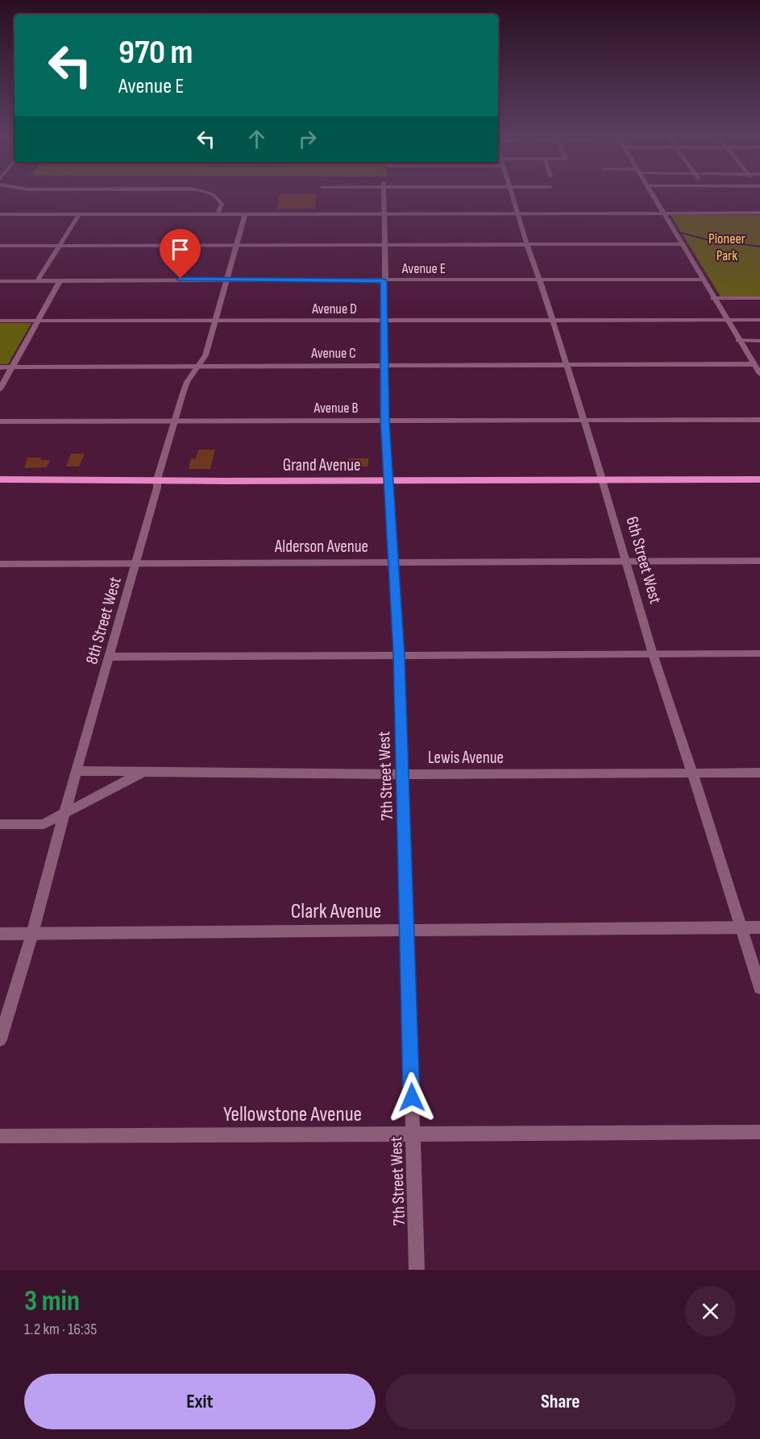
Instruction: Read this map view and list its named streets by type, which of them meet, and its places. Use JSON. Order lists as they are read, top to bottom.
{
  "streets": {
    "main road": ["Grand Avenue"],
    "street": [
      "Avenue E",
      "Avenue D",
      "Avenue C",
      "Avenue B",
      "Alderson Avenue",
      "6th Street West",
      "8th Street West",
      "Lewis Avenue",
      "7th Street West",
      "Clark Avenue",
      "Yellowstone Avenue"
    ]
  },
  "crossings": [
    ["Avenue E", "6th Street West"],
    ["Avenue E", "8th Street West"],
    ["Avenue E", "7th Street West"],
    ["Avenue D", "6th Street West"],
    ["Avenue D", "8th Street West"],
    ["Avenue D", "7th Street West"],
    ["Avenue C", "6th Street West"],
    ["Avenue C", "8th Street West"],
    ["Avenue C", "7th Street West"],
    ["Avenue B", "6th Street West"],
    ["Avenue B", "8th Street West"],
    ["Avenue B", "7th Street West"],
    ["Grand Avenue", "6th Street West"],
    ["Grand Avenue", "8th Street West"],
    ["Grand Avenue", "7th Street West"],
    ["Alderson Avenue", "6th Street West"],
    ["Alderson Avenue", "8th Street West"],
    ["Alderson Avenue", "7th Street West"],
    ["6th Street West", "Lewis Avenue"],
    ["6th Street West", "Clark Avenue"],
    ["8th Street West", "Lewis Avenue"],
    ["8th Street West", "Clark Avenue"],
    ["Lewis Avenue", "7th Street West"],
    ["7th Street West", "Clark Avenue"],
    ["7th Street West", "Yellowstone Avenue"]
  ],
  "parks": ["Pioneer Park"],
  "page": {
    "turn": ["970 m", "Avenue E"],
    "heading": ["3 min", "1.2 km · 16:35"],
    "buttons": ["Exit", "Share"]
  }
}
